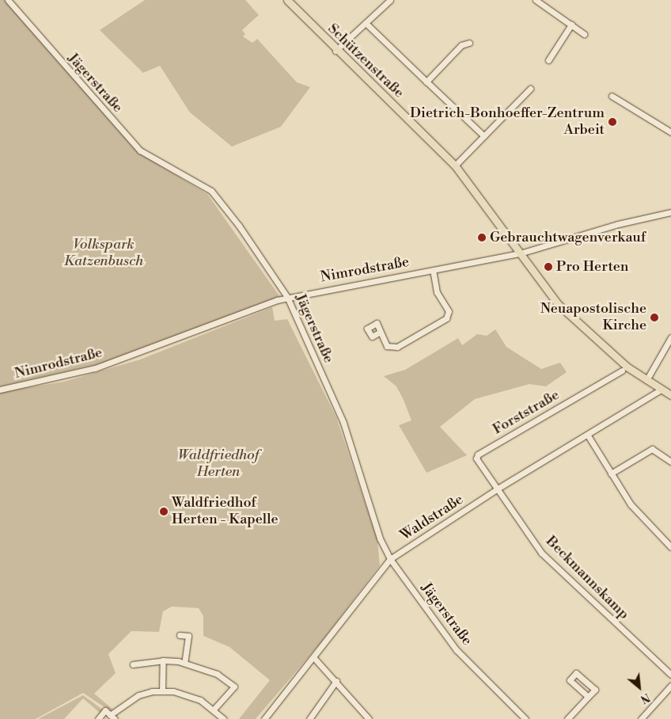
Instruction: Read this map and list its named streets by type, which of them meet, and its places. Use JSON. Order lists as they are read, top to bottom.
{
  "streets": {
    "main road": ["Schützenstraße"],
    "street": [
      "Jägerstraße",
      "Nimrodstraße",
      "Forststraße",
      "Waldstraße",
      "Beckmannskamp"
    ]
  },
  "crossings": [
    ["Schützenstraße", "Nimrodstraße"],
    ["Schützenstraße", "Waldstraße"],
    ["Jägerstraße", "Nimrodstraße"],
    ["Jägerstraße", "Waldstraße"],
    ["Forststraße", "Waldstraße"],
    ["Forststraße", "Beckmannskamp"],
    ["Waldstraße", "Beckmannskamp"]
  ],
  "parks": ["Volkspark Katzenbusch", "Waldfriedhof Herten"],
  "places": [
    "Dietrich-Bonhoeffer-Zentrum Arbeit",
    "Gebrauchtwagenverkauf",
    "Pro Herten",
    "Neuapostolische Kirche",
    "Waldfriedhof Herten - Kapelle"
  ],
  "north": "bottom right"
}
